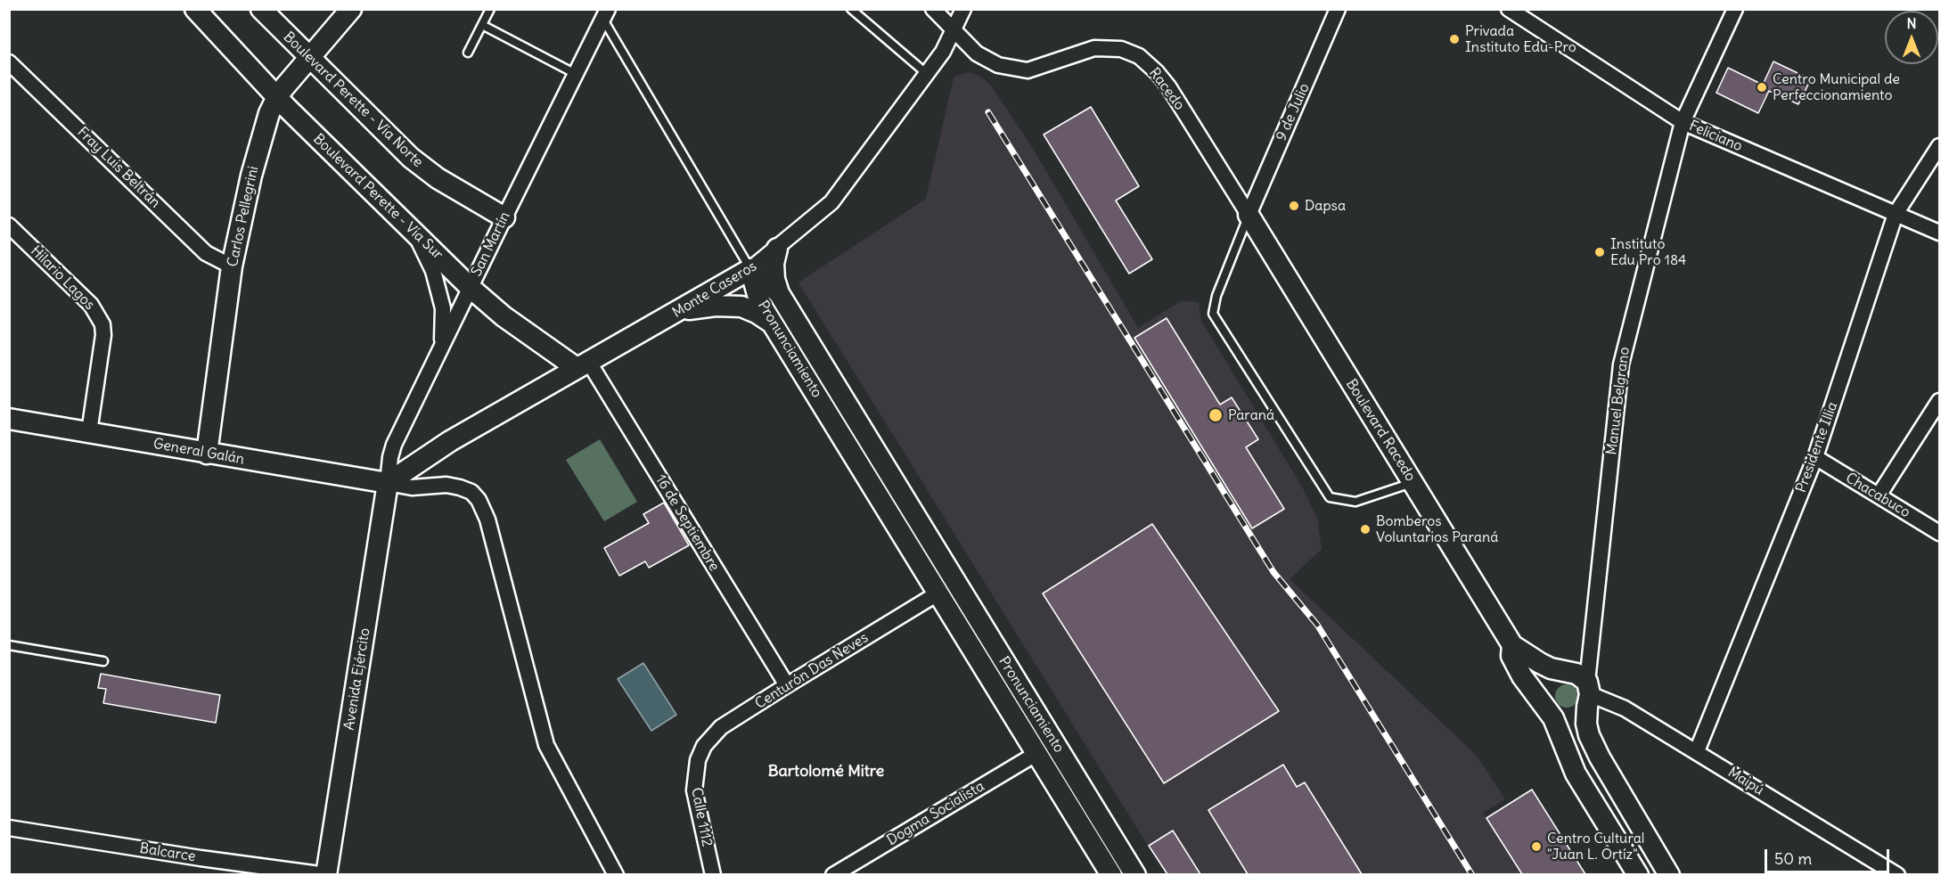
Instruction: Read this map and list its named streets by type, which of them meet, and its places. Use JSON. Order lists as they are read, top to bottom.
{
  "streets": {
    "street": [
      "Racedo",
      "Boulevard Perette - Vía Norte",
      "9 de Julio",
      "Feliciano",
      "Fray Luis Beltrán",
      "Boulevard Perette - Vía Sur",
      "Carlos Pellegrini",
      "San Martín",
      "Hilario Lagos",
      "Monte Caseros",
      "Pronunciamiento",
      "Manuel Belgrano",
      "Boulevard Racedo",
      "Presidente Illia",
      "General Galán",
      "Chacabuco",
      "16 de Septiembre",
      "Centurón Das Neves",
      "Avenida Ejército",
      "Maipú",
      "Dogma Socialista",
      "Calle 1112",
      "Balcarce"
    ]
  },
  "crossings": [
    ["Racedo", "9 de Julio"],
    ["Racedo", "Monte Caseros"],
    ["Racedo", "Boulevard Racedo"],
    ["Boulevard Perette - Vía Norte", "Carlos Pellegrini"],
    ["Boulevard Perette - Vía Norte", "San Martín"],
    ["9 de Julio", "Boulevard Racedo"],
    ["Feliciano", "Manuel Belgrano"],
    ["Feliciano", "Presidente Illia"],
    ["Fray Luis Beltrán", "Carlos Pellegrini"],
    ["Boulevard Perette - Vía Sur", "Carlos Pellegrini"],
    ["Boulevard Perette - Vía Sur", "San Martín"],
    ["Boulevard Perette - Vía Sur", "Monte Caseros"],
    ["Boulevard Perette - Vía Sur", "16 de Septiembre"],
    ["Carlos Pellegrini", "General Galán"],
    ["San Martín", "Monte Caseros"],
    ["San Martín", "General Galán"],
    ["San Martín", "Avenida Ejército"],
    ["Hilario Lagos", "General Galán"],
    ["Monte Caseros", "Pronunciamiento"],
    ["Monte Caseros", "General Galán"],
    ["Monte Caseros", "16 de Septiembre"],
    ["Monte Caseros", "Avenida Ejército"],
    ["Pronunciamiento", "Centurón Das Neves"],
    ["Pronunciamiento", "Dogma Socialista"],
    ["Manuel Belgrano", "Boulevard Racedo"],
    ["Manuel Belgrano", "Maipú"],
    ["Boulevard Racedo", "Maipú"],
    ["Presidente Illia", "Chacabuco"],
    ["Presidente Illia", "Maipú"],
    ["General Galán", "Avenida Ejército"],
    ["16 de Septiembre", "Centurón Das Neves"],
    ["Centurón Das Neves", "Calle 1112"],
    ["Avenida Ejército", "Balcarce"]
  ],
  "districts": ["Bartolomé Mitre"],
  "places": [
    "Privada Instituto Edu-Pro",
    "Centro Municipal de Perfeccionamiento",
    "Dapsa",
    "Instituto Edu Pro 184",
    "Paraná",
    "Bomberos Voluntarios Paraná",
    "Centro Cultural \"Juan L. Ortíz\""
  ],
  "scale_bar": "50 m",
  "north": "top"
}
